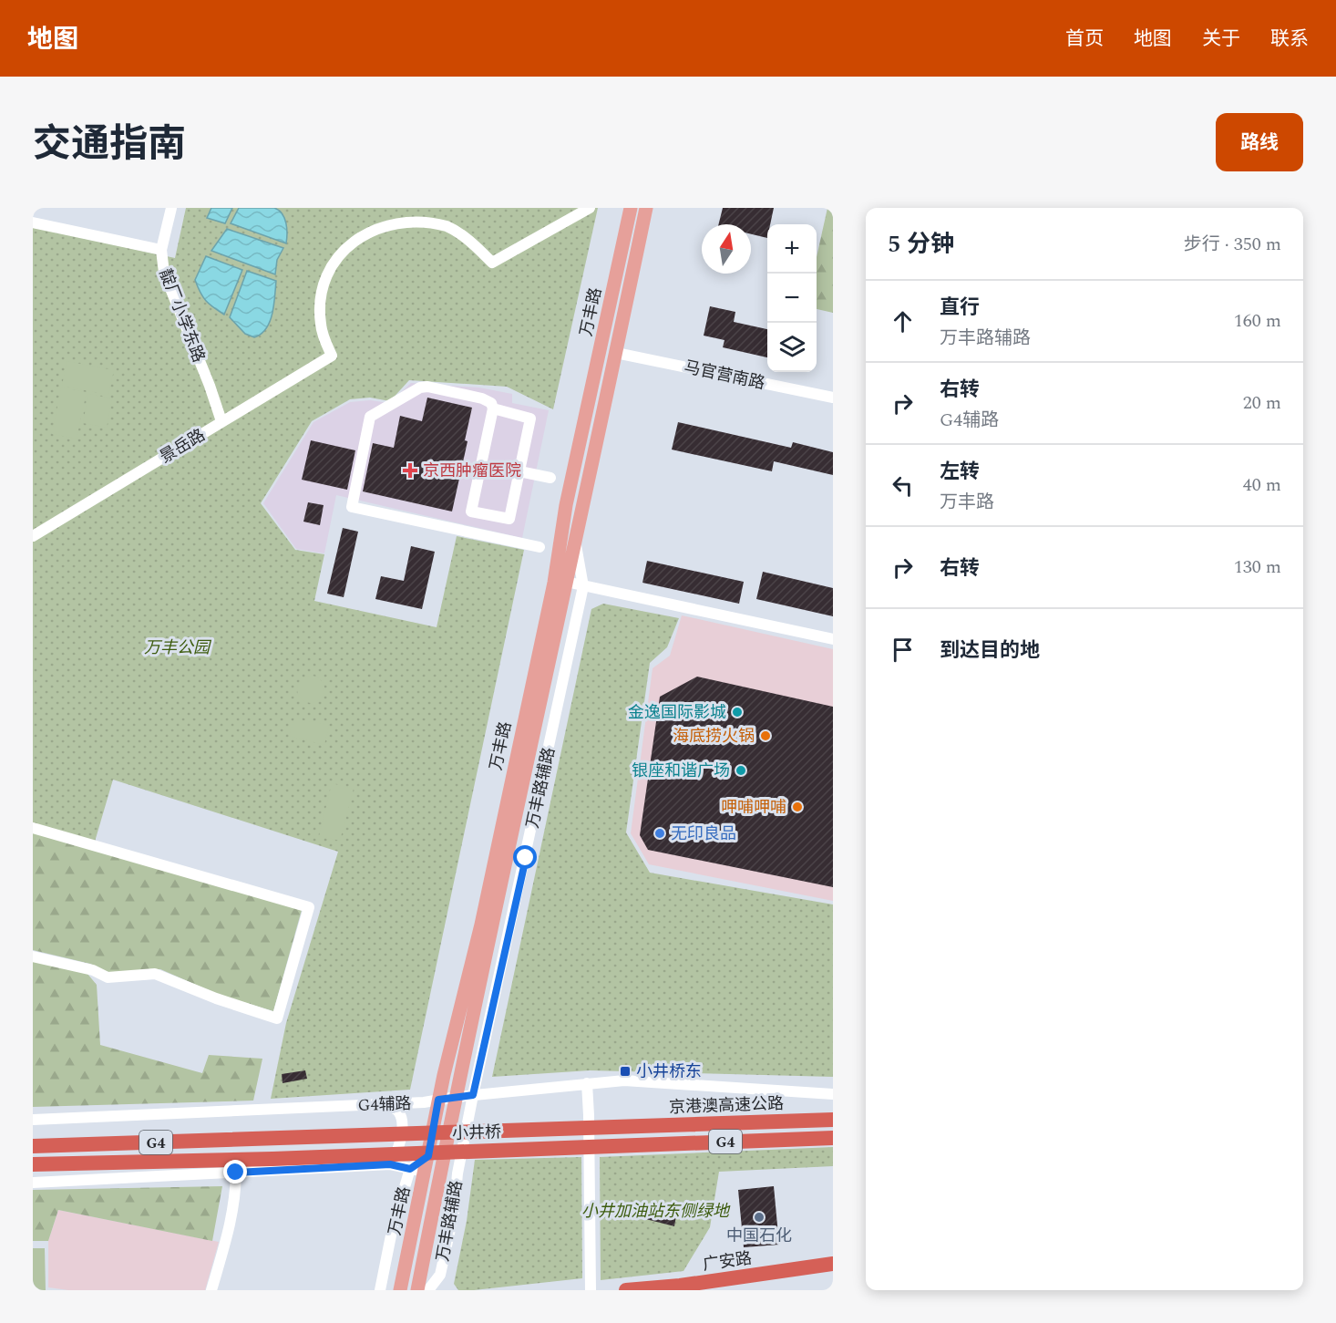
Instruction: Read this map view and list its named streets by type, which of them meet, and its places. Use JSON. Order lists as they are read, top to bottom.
{
  "streets": {
    "highway": [
      "京港澳高速公路",
      "小井桥",
      "G4",
      "广安路"
    ],
    "main road": ["万丰路"],
    "street": [
      "靛厂小学东路",
      "马官营南路",
      "景岳路",
      "万丰路辅路",
      "G4辅路"
    ]
  },
  "crossings": [
    ["万丰路", "马官营南路"],
    ["万丰路", "万丰路辅路"],
    ["万丰路", "G4辅路"],
    ["靛厂小学东路", "景岳路"],
    ["万丰路辅路", "G4辅路"],
    ["京港澳高速公路", "小井桥"]
  ],
  "parks": ["万丰公园", "小井加油站东侧绿地"],
  "places": {
    "health": ["京西肿瘤医院"],
    "other": [
      "金逸国际影城",
      "海底捞火锅",
      "银座和谐广场",
      "呷哺呷哺",
      "无印良品",
      "中国石化"
    ],
    "transit": ["小井桥东"]
  },
  "north": "top",
  "page": {
    "header": "地图",
    "nav": [
      "首页",
      "地图",
      "关于",
      "联系"
    ],
    "title": "交通指南",
    "buttons": "路线",
    "heading": ["5 分钟", "步行 · 350 m"],
    "map_buttons": ["+", "−"],
    "list": [
      ["直行", "万丰路辅路", "160 m"],
      ["右转", "G4辅路", "20 m"],
      ["左转", "万丰路", "40 m"],
      ["右转", "130 m"],
      "到达目的地"
    ]
  }
}
